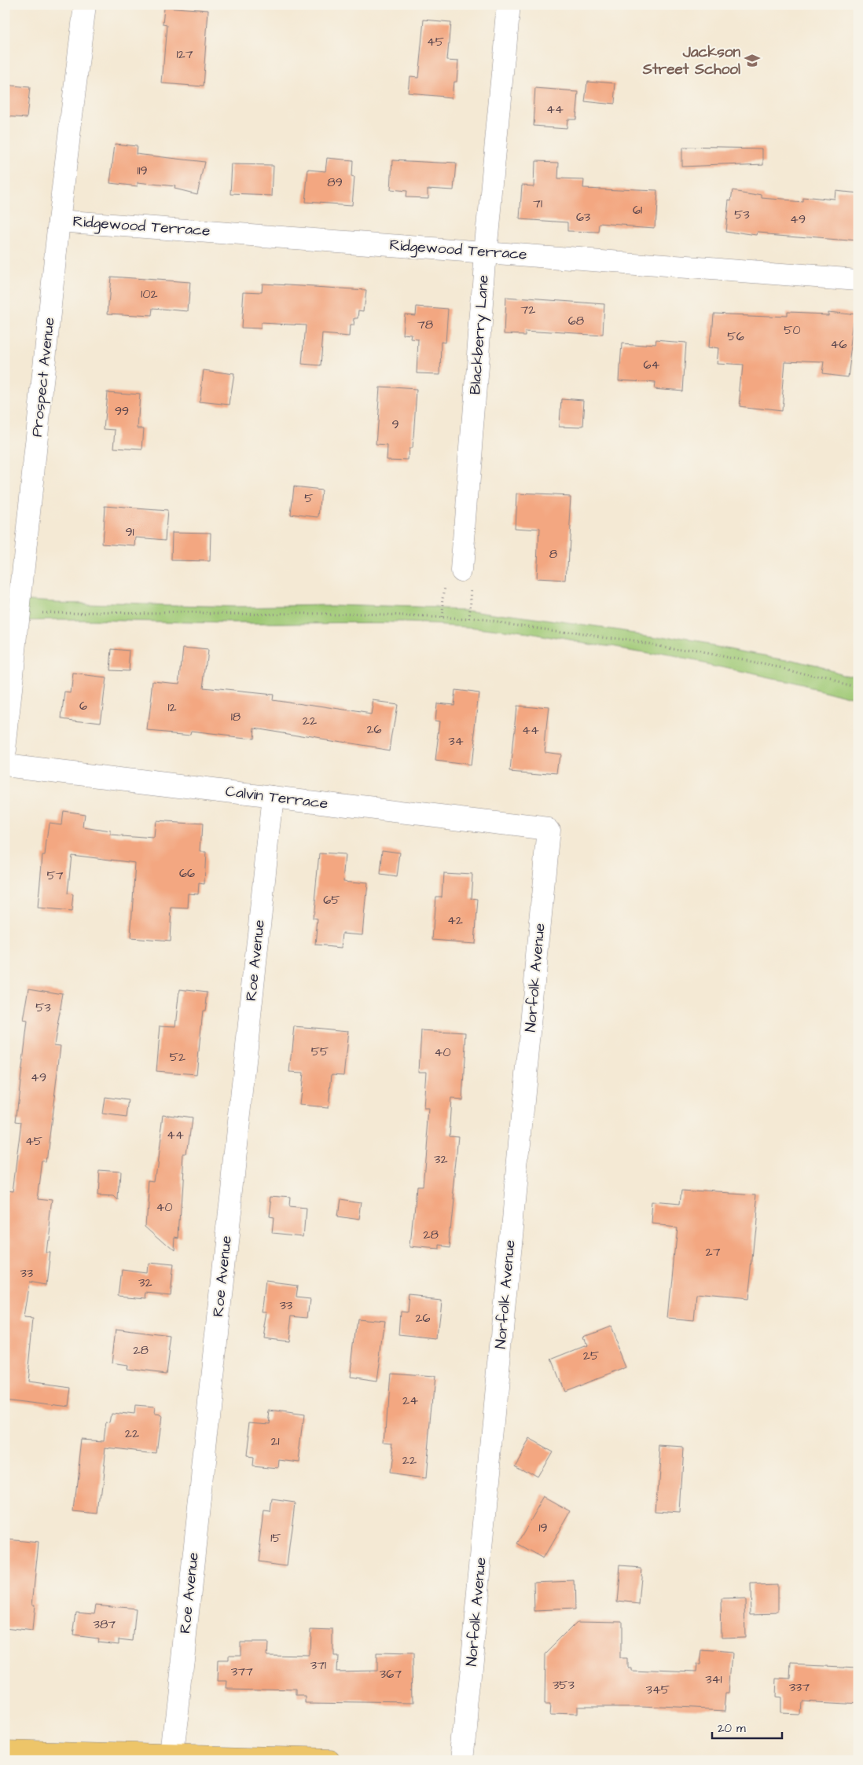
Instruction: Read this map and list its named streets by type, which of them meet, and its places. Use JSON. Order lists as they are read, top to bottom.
{
  "streets": {
    "street": [
      "Ridgewood Terrace",
      "Blackberry Lane",
      "Prospect Avenue",
      "Calvin Terrace",
      "Roe Avenue",
      "Norfolk Avenue"
    ]
  },
  "crossings": [
    ["Ridgewood Terrace", "Blackberry Lane"],
    ["Ridgewood Terrace", "Prospect Avenue"],
    ["Calvin Terrace", "Roe Avenue"],
    ["Calvin Terrace", "Norfolk Avenue"]
  ],
  "places": {
    "school or university": ["Jackson Street School"]
  },
  "house_numbers": [
    "45",
    "127",
    "44",
    "119",
    "89",
    "71",
    "61",
    "53",
    "63",
    "49",
    "102",
    "72",
    "68",
    "78",
    "50",
    "56",
    "46",
    "64",
    "99",
    "9",
    "5",
    "91",
    "8",
    "6",
    "12",
    "18",
    "22",
    "26",
    "44",
    "34",
    "66",
    "57",
    "65",
    "42",
    "53",
    "55",
    "40",
    "52",
    "49",
    "44",
    "45",
    "32",
    "40",
    "28",
    "27",
    "33",
    "32",
    "33",
    "26",
    "28",
    "25",
    "24",
    "22",
    "21",
    "22",
    "19",
    "15",
    "387",
    "371",
    "377",
    "367",
    "341",
    "353",
    "337",
    "345"
  ],
  "scale_bar": "20 m"
}
